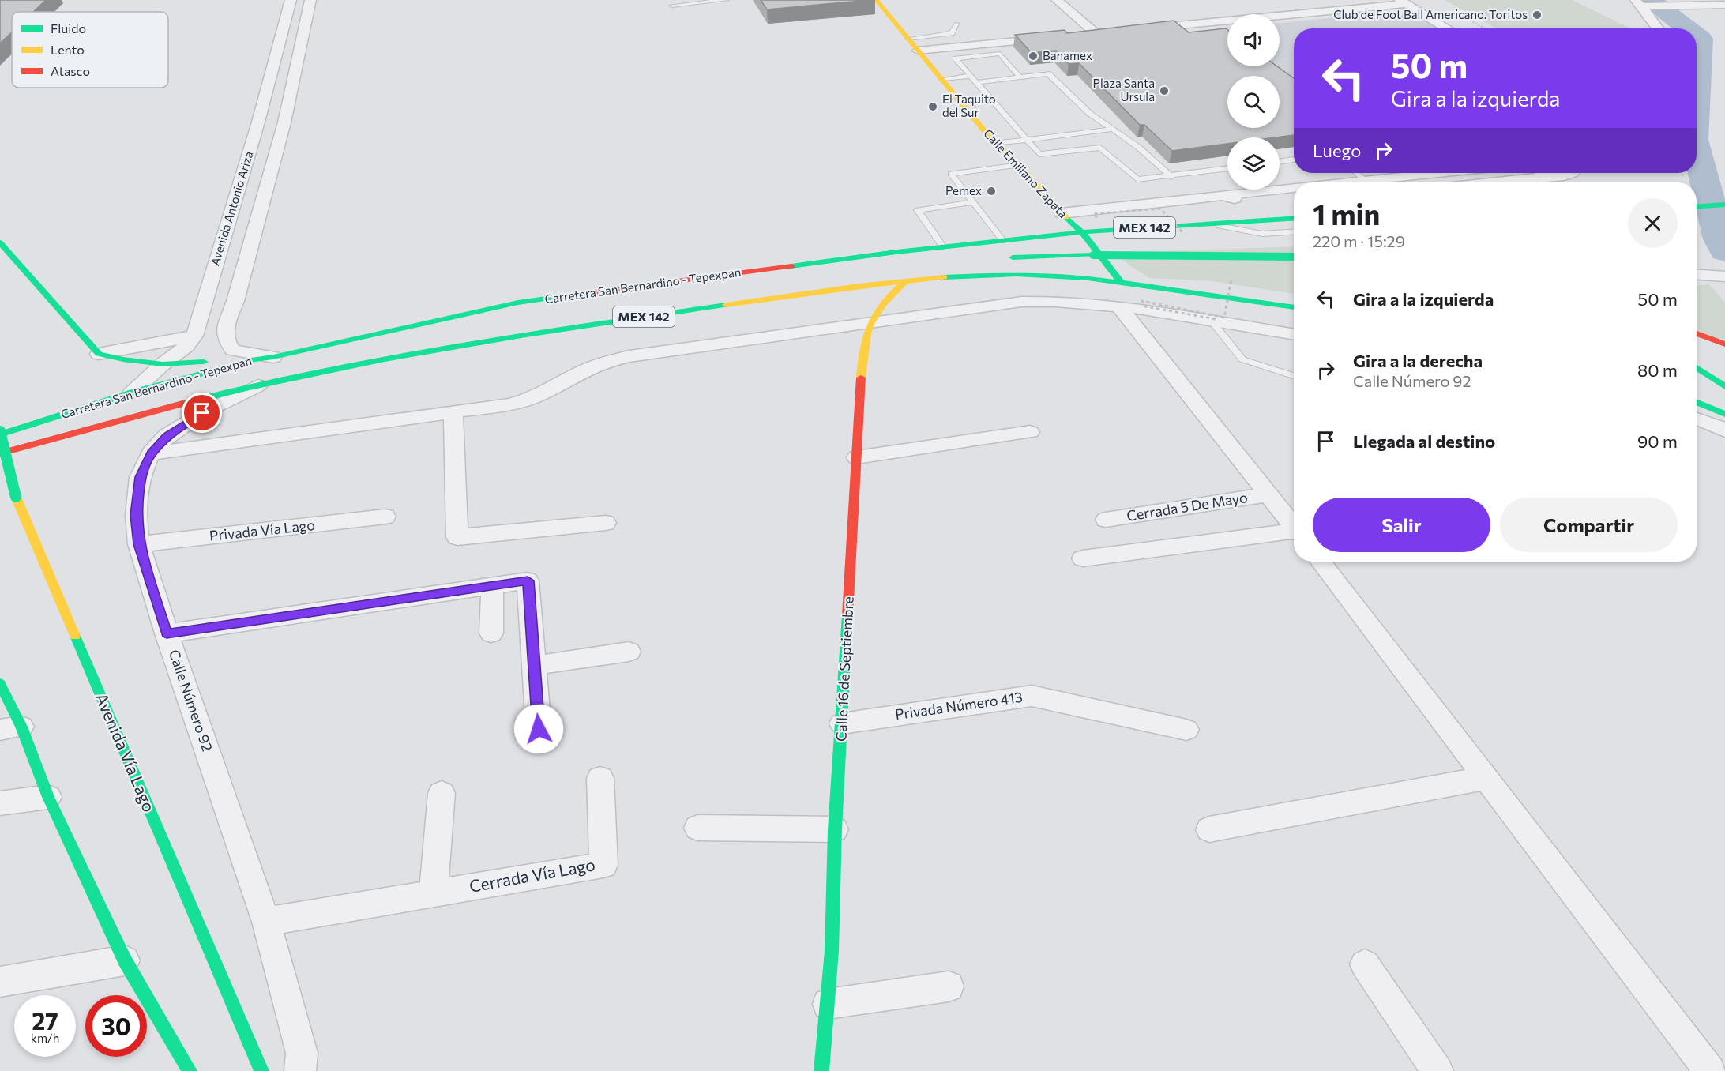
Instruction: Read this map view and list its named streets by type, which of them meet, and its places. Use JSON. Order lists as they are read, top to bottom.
{
  "streets": {
    "main road": [
      "Calle Emiliano Zapata",
      "MEX 142",
      "Carretera San Bernardino - Tepexpan",
      "Calle 16 de Septiembre",
      "Avenida Vía Lago"
    ],
    "street": [
      "Avenida Antonio Ariza",
      "Cerrada 5 De Mayo",
      "Privada Vía Lago",
      "Calle Número 92",
      "Privada Número 413",
      "Cerrada Vía Lago"
    ]
  },
  "crossings": [
    ["Calle Emiliano Zapata", "Carretera San Bernardino - Tepexpan"],
    ["Avenida Antonio Ariza", "Carretera San Bernardino - Tepexpan"],
    ["Carretera San Bernardino - Tepexpan", "Calle 16 de Septiembre"],
    ["Carretera San Bernardino - Tepexpan", "Calle Número 92"],
    ["Carretera San Bernardino - Tepexpan", "Avenida Vía Lago"],
    ["Privada Vía Lago", "Calle Número 92"],
    ["Calle 16 de Septiembre", "Privada Número 413"],
    ["Calle Número 92", "Cerrada Vía Lago"]
  ],
  "places": [
    "Club de Foot Ball Americano. Toritos",
    "Banamex",
    "Plaza Santa Ursula",
    "El Taquito del Sur",
    "Pemex"
  ],
  "legend": ["Fluido", "Lento", "Atasco"],
  "page": {
    "turn": ["50 m", "Gira a la izquierda"],
    "then": "Luego",
    "heading": ["1 min", "220 m · 15:29"],
    "list": [
      {
        "name": "Gira a la izquierda",
        "value": "50 m"
      },
      {
        "name": "Gira a la derecha",
        "note": "Calle Número 92",
        "value": "80 m"
      },
      {
        "name": "Llegada al destino",
        "value": "90 m"
      }
    ],
    "buttons": ["Salir", "Compartir"],
    "speed": "27 km/h",
    "limit": "30"
  }
}
